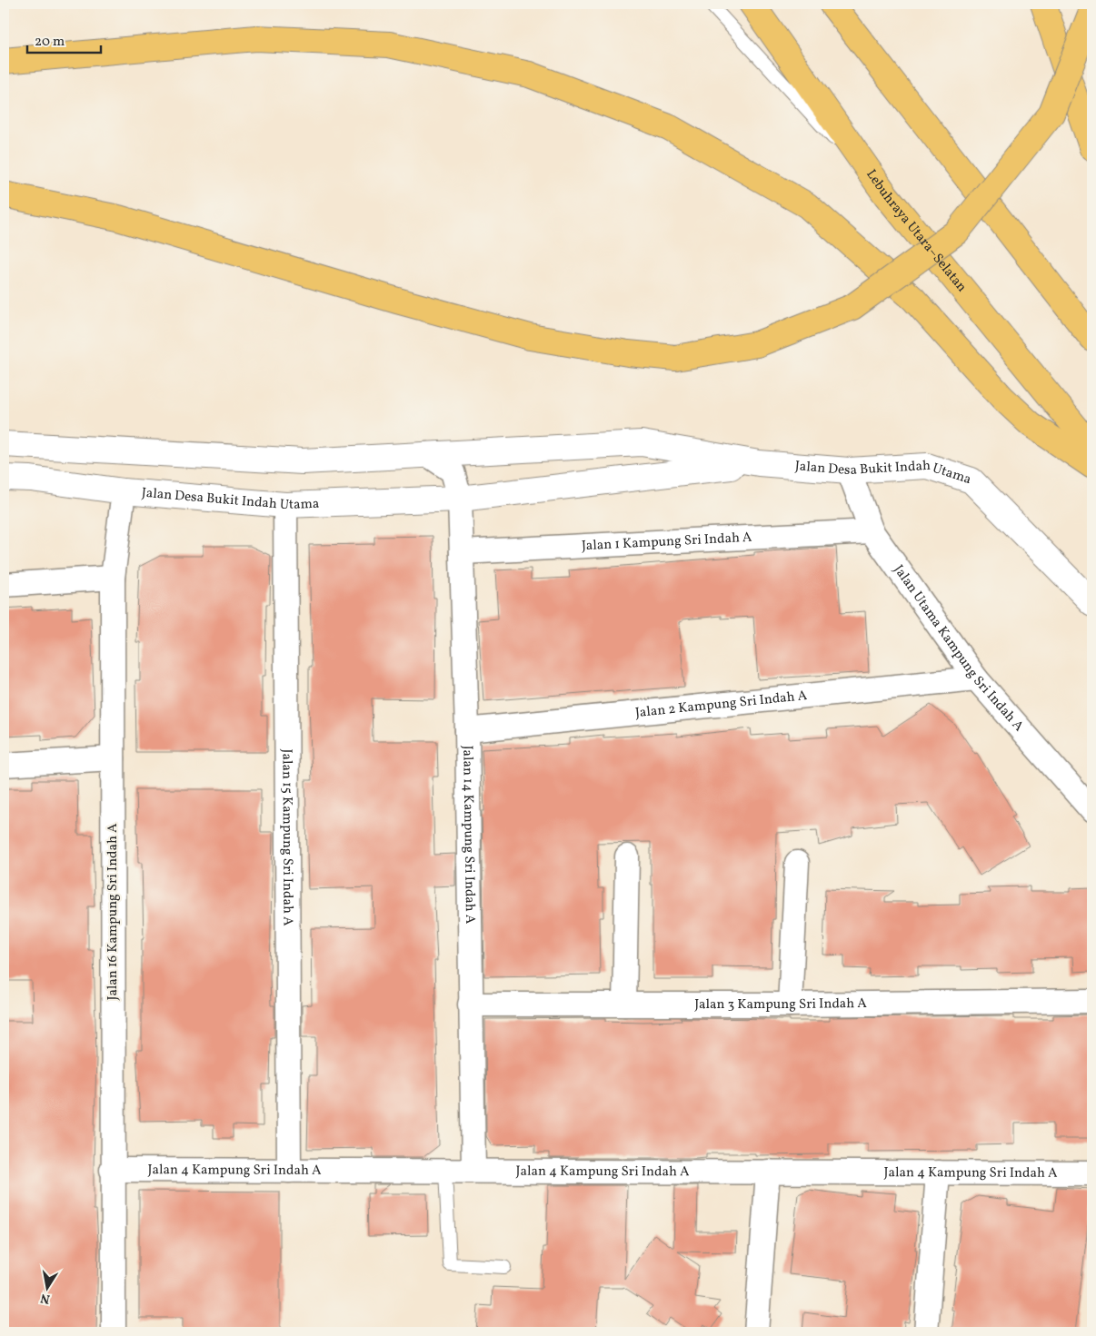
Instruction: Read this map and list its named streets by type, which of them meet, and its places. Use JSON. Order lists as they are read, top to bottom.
{
  "streets": {
    "highway": ["Lebuhraya Utara–Selatan"],
    "street": [
      "Jalan Desa Bukit Indah Utama",
      "Jalan 1 Kampung Sri Indah A",
      "Jalan Utama Kampung Sri Indah A",
      "Jalan 2 Kampung Sri Indah A",
      "Jalan 14 Kampung Sri Indah A",
      "Jalan 15 Kampung Sri Indah A",
      "Jalan 16 Kampung Sri Indah A",
      "Jalan 3 Kampung Sri Indah A",
      "Jalan 4 Kampung Sri Indah A"
    ]
  },
  "crossings": [
    ["Jalan Desa Bukit Indah Utama", "Jalan Utama Kampung Sri Indah A"],
    ["Jalan Desa Bukit Indah Utama", "Jalan 14 Kampung Sri Indah A"],
    ["Jalan Desa Bukit Indah Utama", "Jalan 15 Kampung Sri Indah A"],
    ["Jalan Desa Bukit Indah Utama", "Jalan 16 Kampung Sri Indah A"],
    ["Jalan 1 Kampung Sri Indah A", "Jalan Utama Kampung Sri Indah A"],
    ["Jalan 1 Kampung Sri Indah A", "Jalan 14 Kampung Sri Indah A"],
    ["Jalan Utama Kampung Sri Indah A", "Jalan 2 Kampung Sri Indah A"],
    ["Jalan 2 Kampung Sri Indah A", "Jalan 14 Kampung Sri Indah A"],
    ["Jalan 14 Kampung Sri Indah A", "Jalan 3 Kampung Sri Indah A"],
    ["Jalan 14 Kampung Sri Indah A", "Jalan 4 Kampung Sri Indah A"],
    ["Jalan 15 Kampung Sri Indah A", "Jalan 4 Kampung Sri Indah A"],
    ["Jalan 16 Kampung Sri Indah A", "Jalan 4 Kampung Sri Indah A"]
  ],
  "scale_bar": "20 m",
  "north": "bottom"
}
